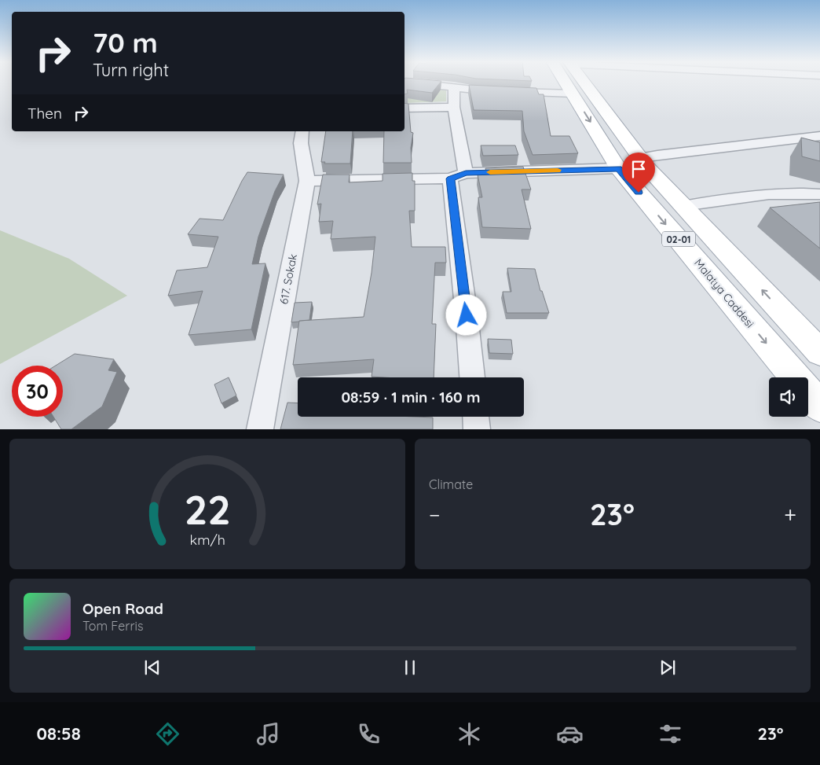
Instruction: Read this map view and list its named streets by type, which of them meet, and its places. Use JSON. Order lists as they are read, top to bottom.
{
  "streets": {
    "main road": ["02-01", "Malatya Caddesi"],
    "street": ["617. Sokak"]
  },
  "page": {
    "turn": ["70 m", "Turn right"],
    "then": "Then",
    "limit": "30",
    "trip": "08:59 · 1 min · 160 m",
    "tile": "Climate",
    "heat": ["−", "23°", "+"],
    "song": ["Open Road", "Tom Ferris"],
    "tabs": ["08:58", "23°"],
    "gauge": ["22", "km/h"]
  }
}
